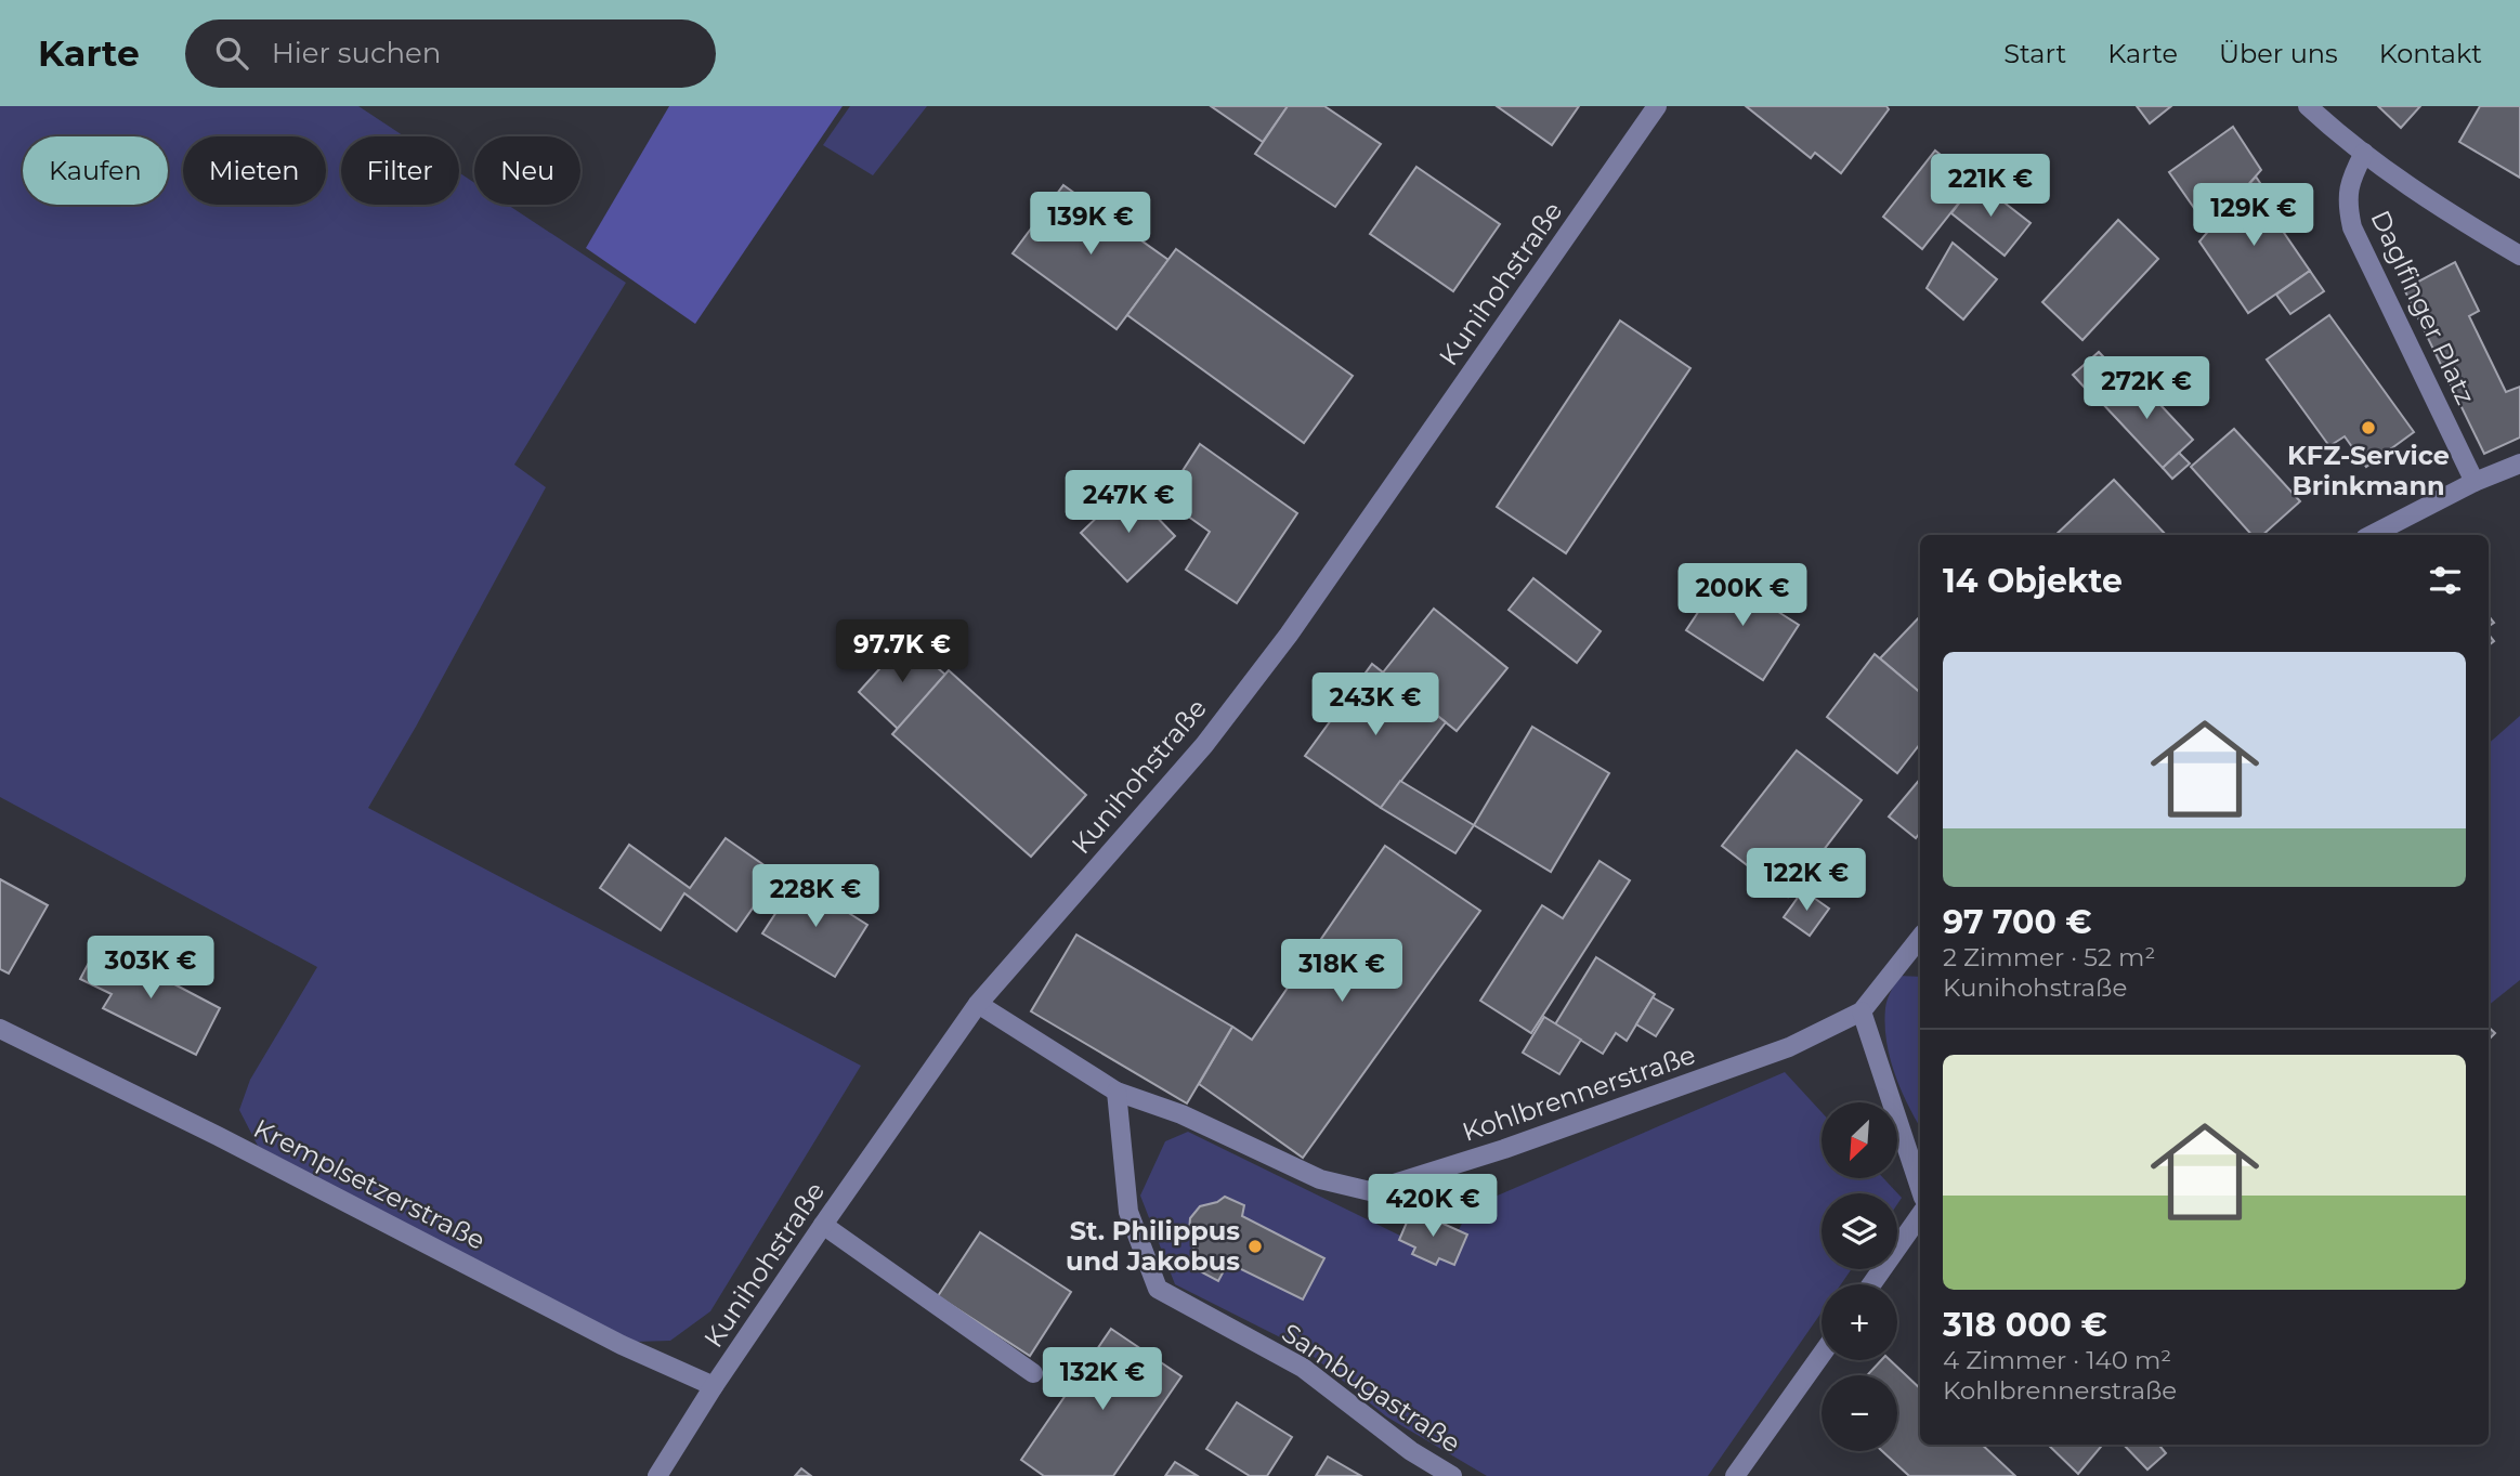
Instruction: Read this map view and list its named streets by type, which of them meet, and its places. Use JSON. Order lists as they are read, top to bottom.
{
  "streets": {
    "street": [
      "Kunihohstraße",
      "Daglfinger Platz",
      "Kohlbrennerstraße",
      "Kremplsetzerstraße",
      "Sambugastraße"
    ]
  },
  "crossings": [
    ["Kunihohstraße", "Kohlbrennerstraße"],
    ["Kunihohstraße", "Kremplsetzerstraße"],
    ["Kohlbrennerstraße", "Sambugastraße"]
  ],
  "places": ["KFZ-Service Brinkmann", "St. Philippus und Jakobus"],
  "north": "bottom left",
  "page": {
    "header": "Karte",
    "search": "Hier suchen",
    "nav": [
      "Start",
      "Karte",
      "Über uns",
      "Kontakt"
    ],
    "chip": [
      "Kaufen",
      "Mieten",
      "Filter",
      "Neu"
    ],
    "price": [
      "221K €",
      "129K €",
      "139K €",
      "272K €",
      "247K €",
      "200K €",
      "97.7K €",
      "243K €",
      "122K €",
      "228K €",
      "303K €",
      "318K €",
      "420K €",
      "132K €"
    ],
    "heading": "14 Objekte",
    "list": [
      {
        "name": "97 700 €",
        "note": "2 Zimmer · 52 m² · Kunihohstraße"
      },
      {
        "name": "318 000 €",
        "note": "4 Zimmer · 140 m² · Kohlbrennerstraße"
      }
    ],
    "map_buttons": ["+", "−"]
  }
}
